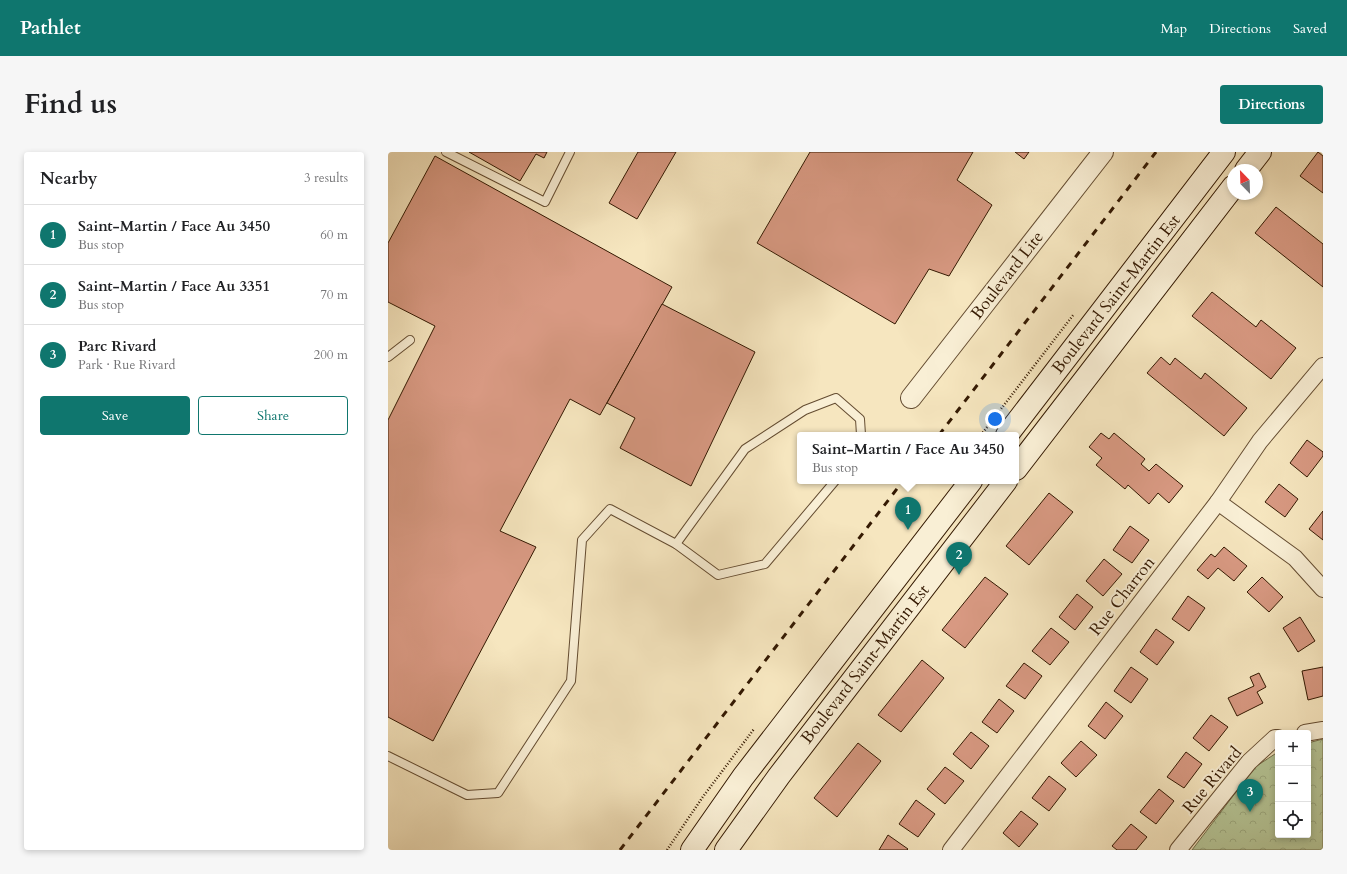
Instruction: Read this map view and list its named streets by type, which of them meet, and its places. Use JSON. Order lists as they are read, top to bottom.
{
  "streets": {
    "main road": ["Boulevard Saint-Martin Est"],
    "street": ["Boulevard Lite", "Rue Charron", "Rue Rivard"]
  },
  "north": "top left",
  "page": {
    "header": "Pathlet",
    "nav": ["Map", "Directions", "Saved"],
    "title": "Find us",
    "buttons": [
      "Directions",
      ["Save", "Share"]
    ],
    "heading": ["Nearby", "3 results"],
    "list": [
      {
        "mark": "1",
        "name": "Saint-Martin / Face Au 3450",
        "note": "Bus stop",
        "value": "60 m"
      },
      {
        "mark": "2",
        "name": "Saint-Martin / Face Au 3351",
        "note": "Bus stop",
        "value": "70 m"
      },
      {
        "mark": "3",
        "name": "Parc Rivard",
        "note": "Park · Rue Rivard",
        "value": "200 m"
      }
    ],
    "popup": ["Saint-Martin / Face Au 3450", "Bus stop"],
    "pins": ["1", "2", "3"],
    "map_buttons": ["+", "−"]
  }
}
